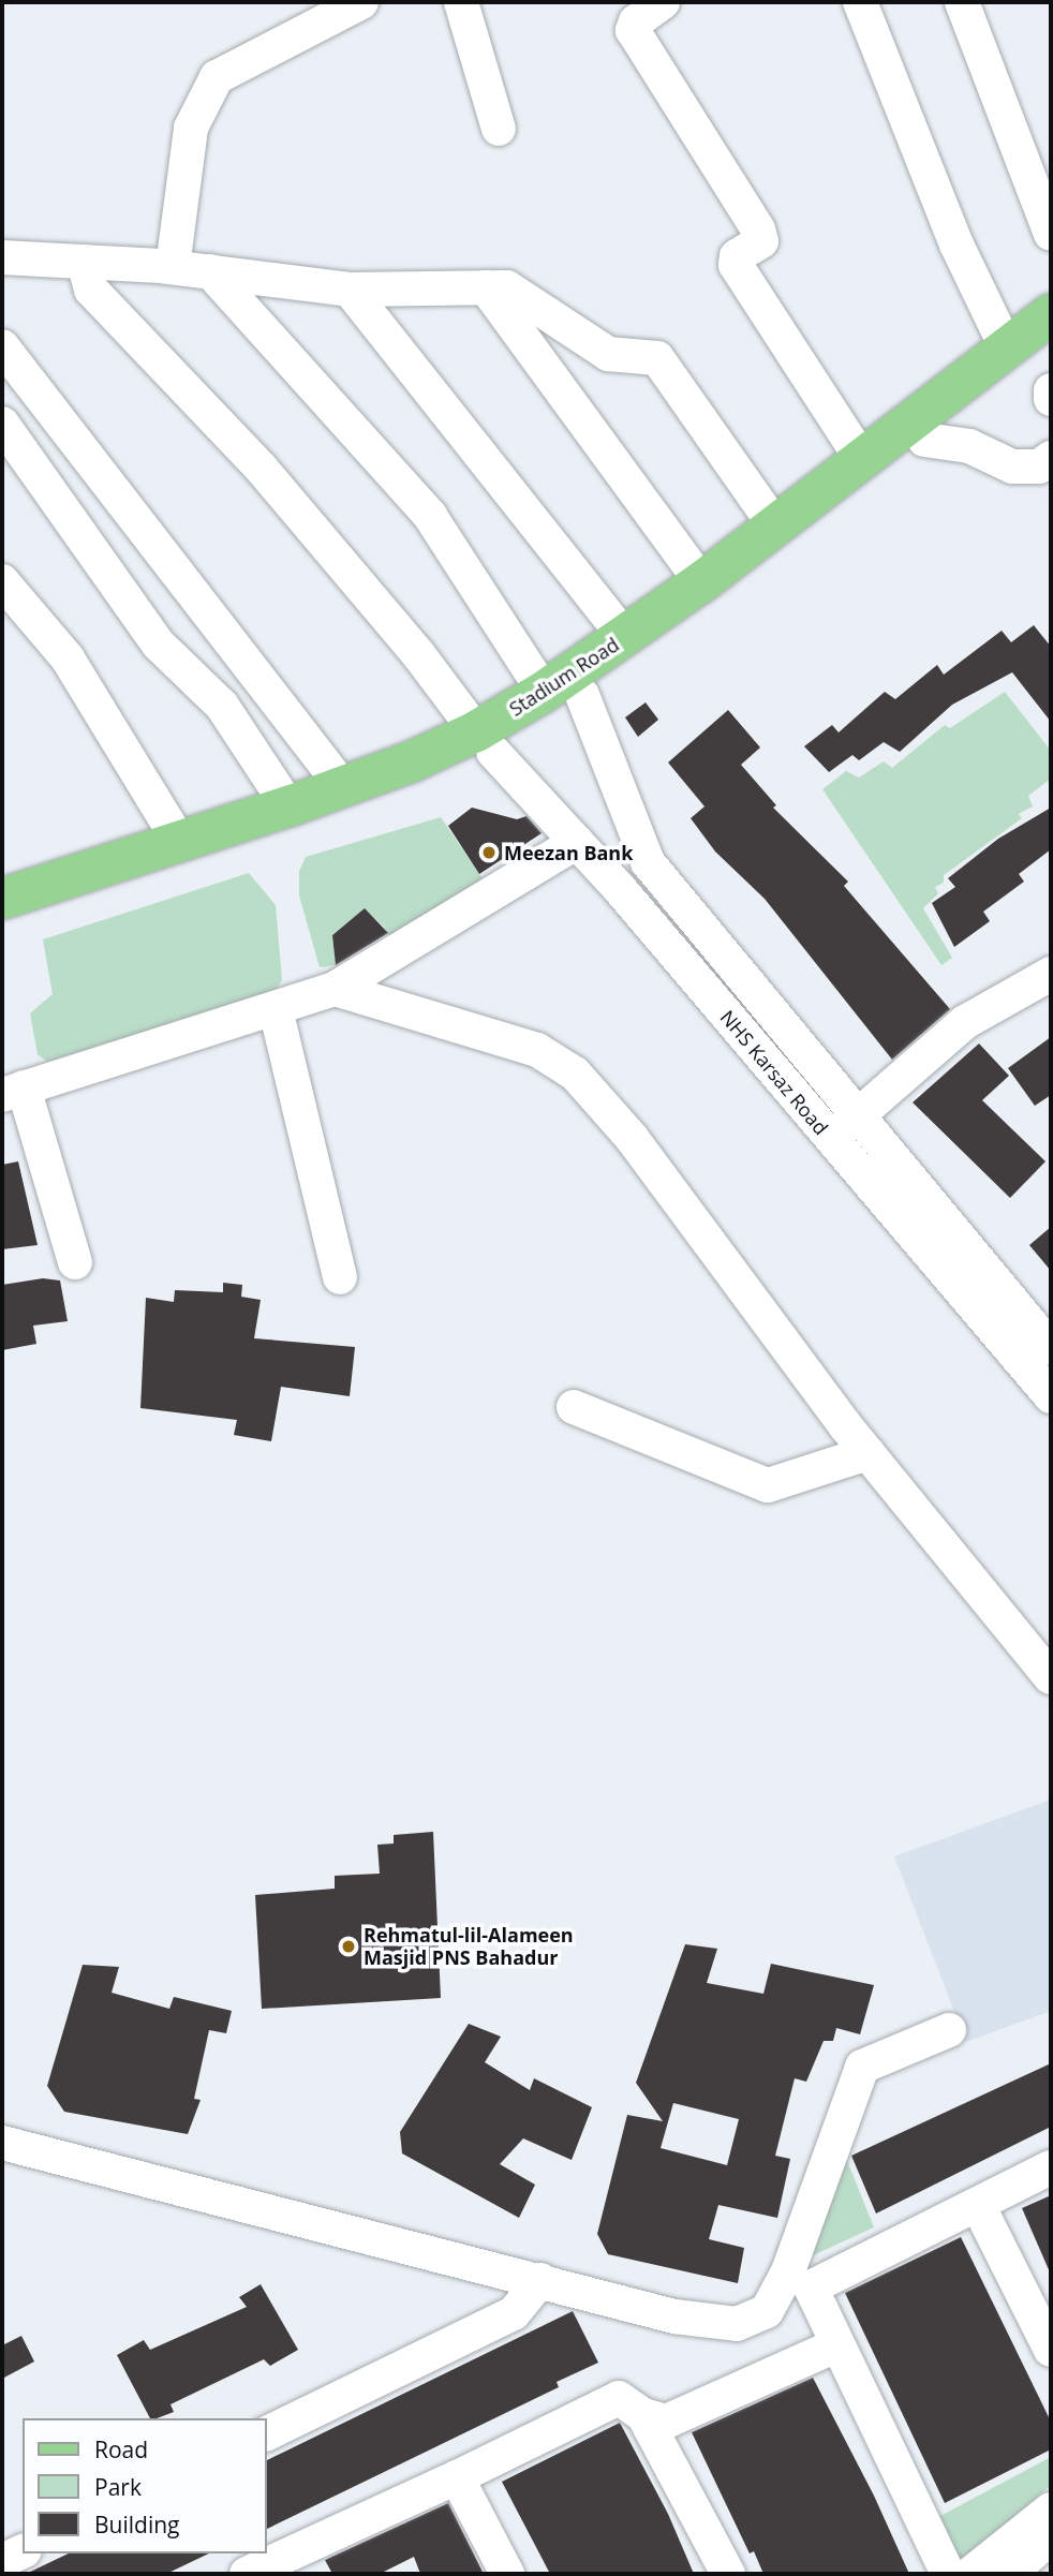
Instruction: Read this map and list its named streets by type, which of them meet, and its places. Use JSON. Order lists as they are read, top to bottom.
{
  "streets": {
    "main road": ["Stadium Road"],
    "street": ["NHS Karsaz Road"]
  },
  "crossings": [
    ["Stadium Road", "NHS Karsaz Road"]
  ],
  "places": ["Meezan Bank", "Rehmatul-lil-Alameen Masjid PNS Bahadur"],
  "legend": ["Road", "Park", "Building"]
}
